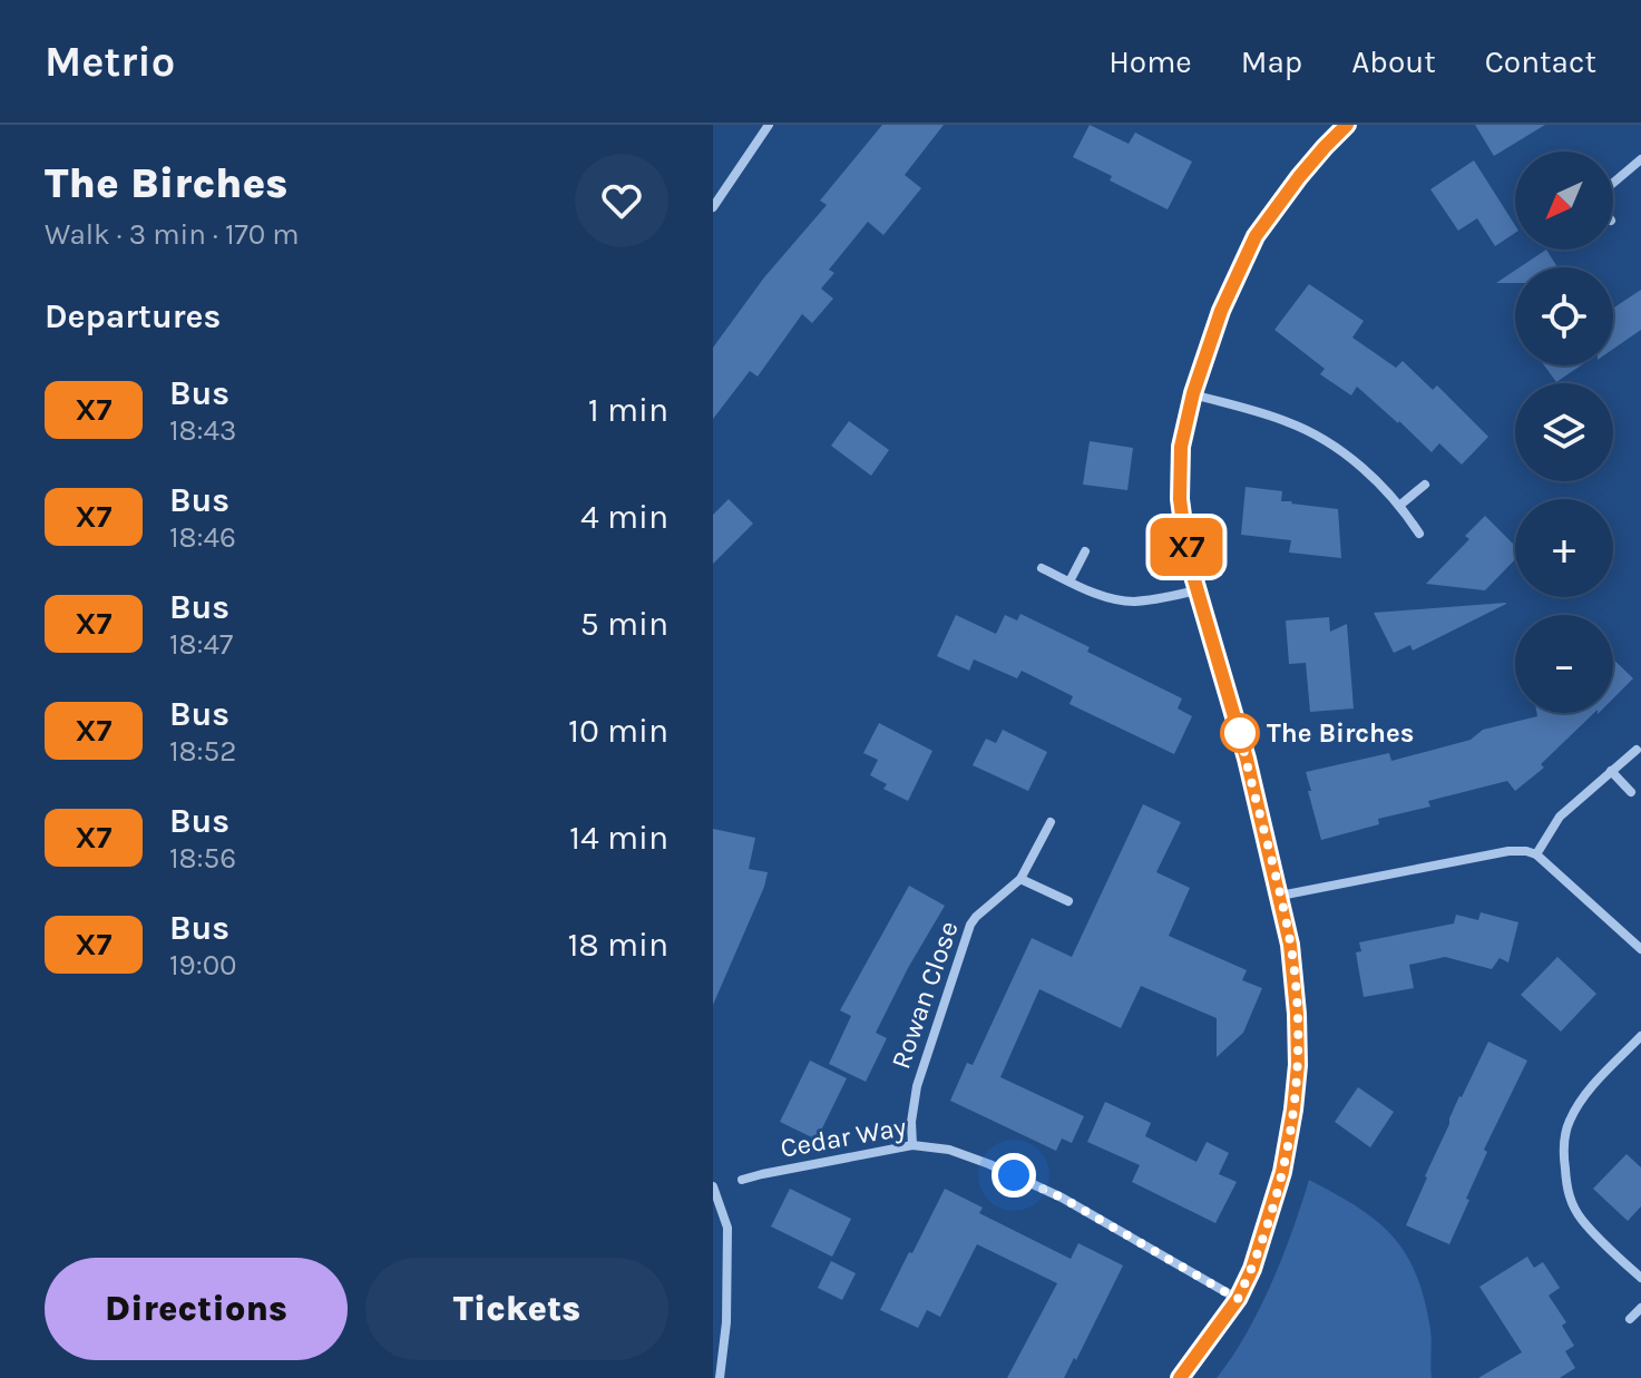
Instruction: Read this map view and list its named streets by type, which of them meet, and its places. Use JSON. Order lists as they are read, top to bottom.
{
  "streets": {
    "street": ["Rowan Close", "Cedar Way"]
  },
  "crossings": [
    ["Rowan Close", "Cedar Way"]
  ],
  "places": ["The Birches"],
  "lines": ["bus line X7"],
  "north": "bottom left",
  "page": {
    "header": "Metrio",
    "nav": [
      "Home",
      "Map",
      "About",
      "Contact"
    ],
    "heading": [
      ["The Birches", "Walk · 3 min · 170 m"],
      "Departures"
    ],
    "on_map": "X7",
    "map_buttons": ["+", "−"],
    "list": [
      {
        "mark": "X7",
        "name": "Bus",
        "note": "18:43",
        "value": "1 min"
      },
      {
        "mark": "X7",
        "name": "Bus",
        "note": "18:46",
        "value": "4 min"
      },
      {
        "mark": "X7",
        "name": "Bus",
        "note": "18:47",
        "value": "5 min"
      },
      {
        "mark": "X7",
        "name": "Bus",
        "note": "18:52",
        "value": "10 min"
      },
      {
        "mark": "X7",
        "name": "Bus",
        "note": "18:56",
        "value": "14 min"
      },
      {
        "mark": "X7",
        "name": "Bus",
        "note": "19:00",
        "value": "18 min"
      }
    ],
    "buttons": ["Directions", "Tickets"]
  }
}
